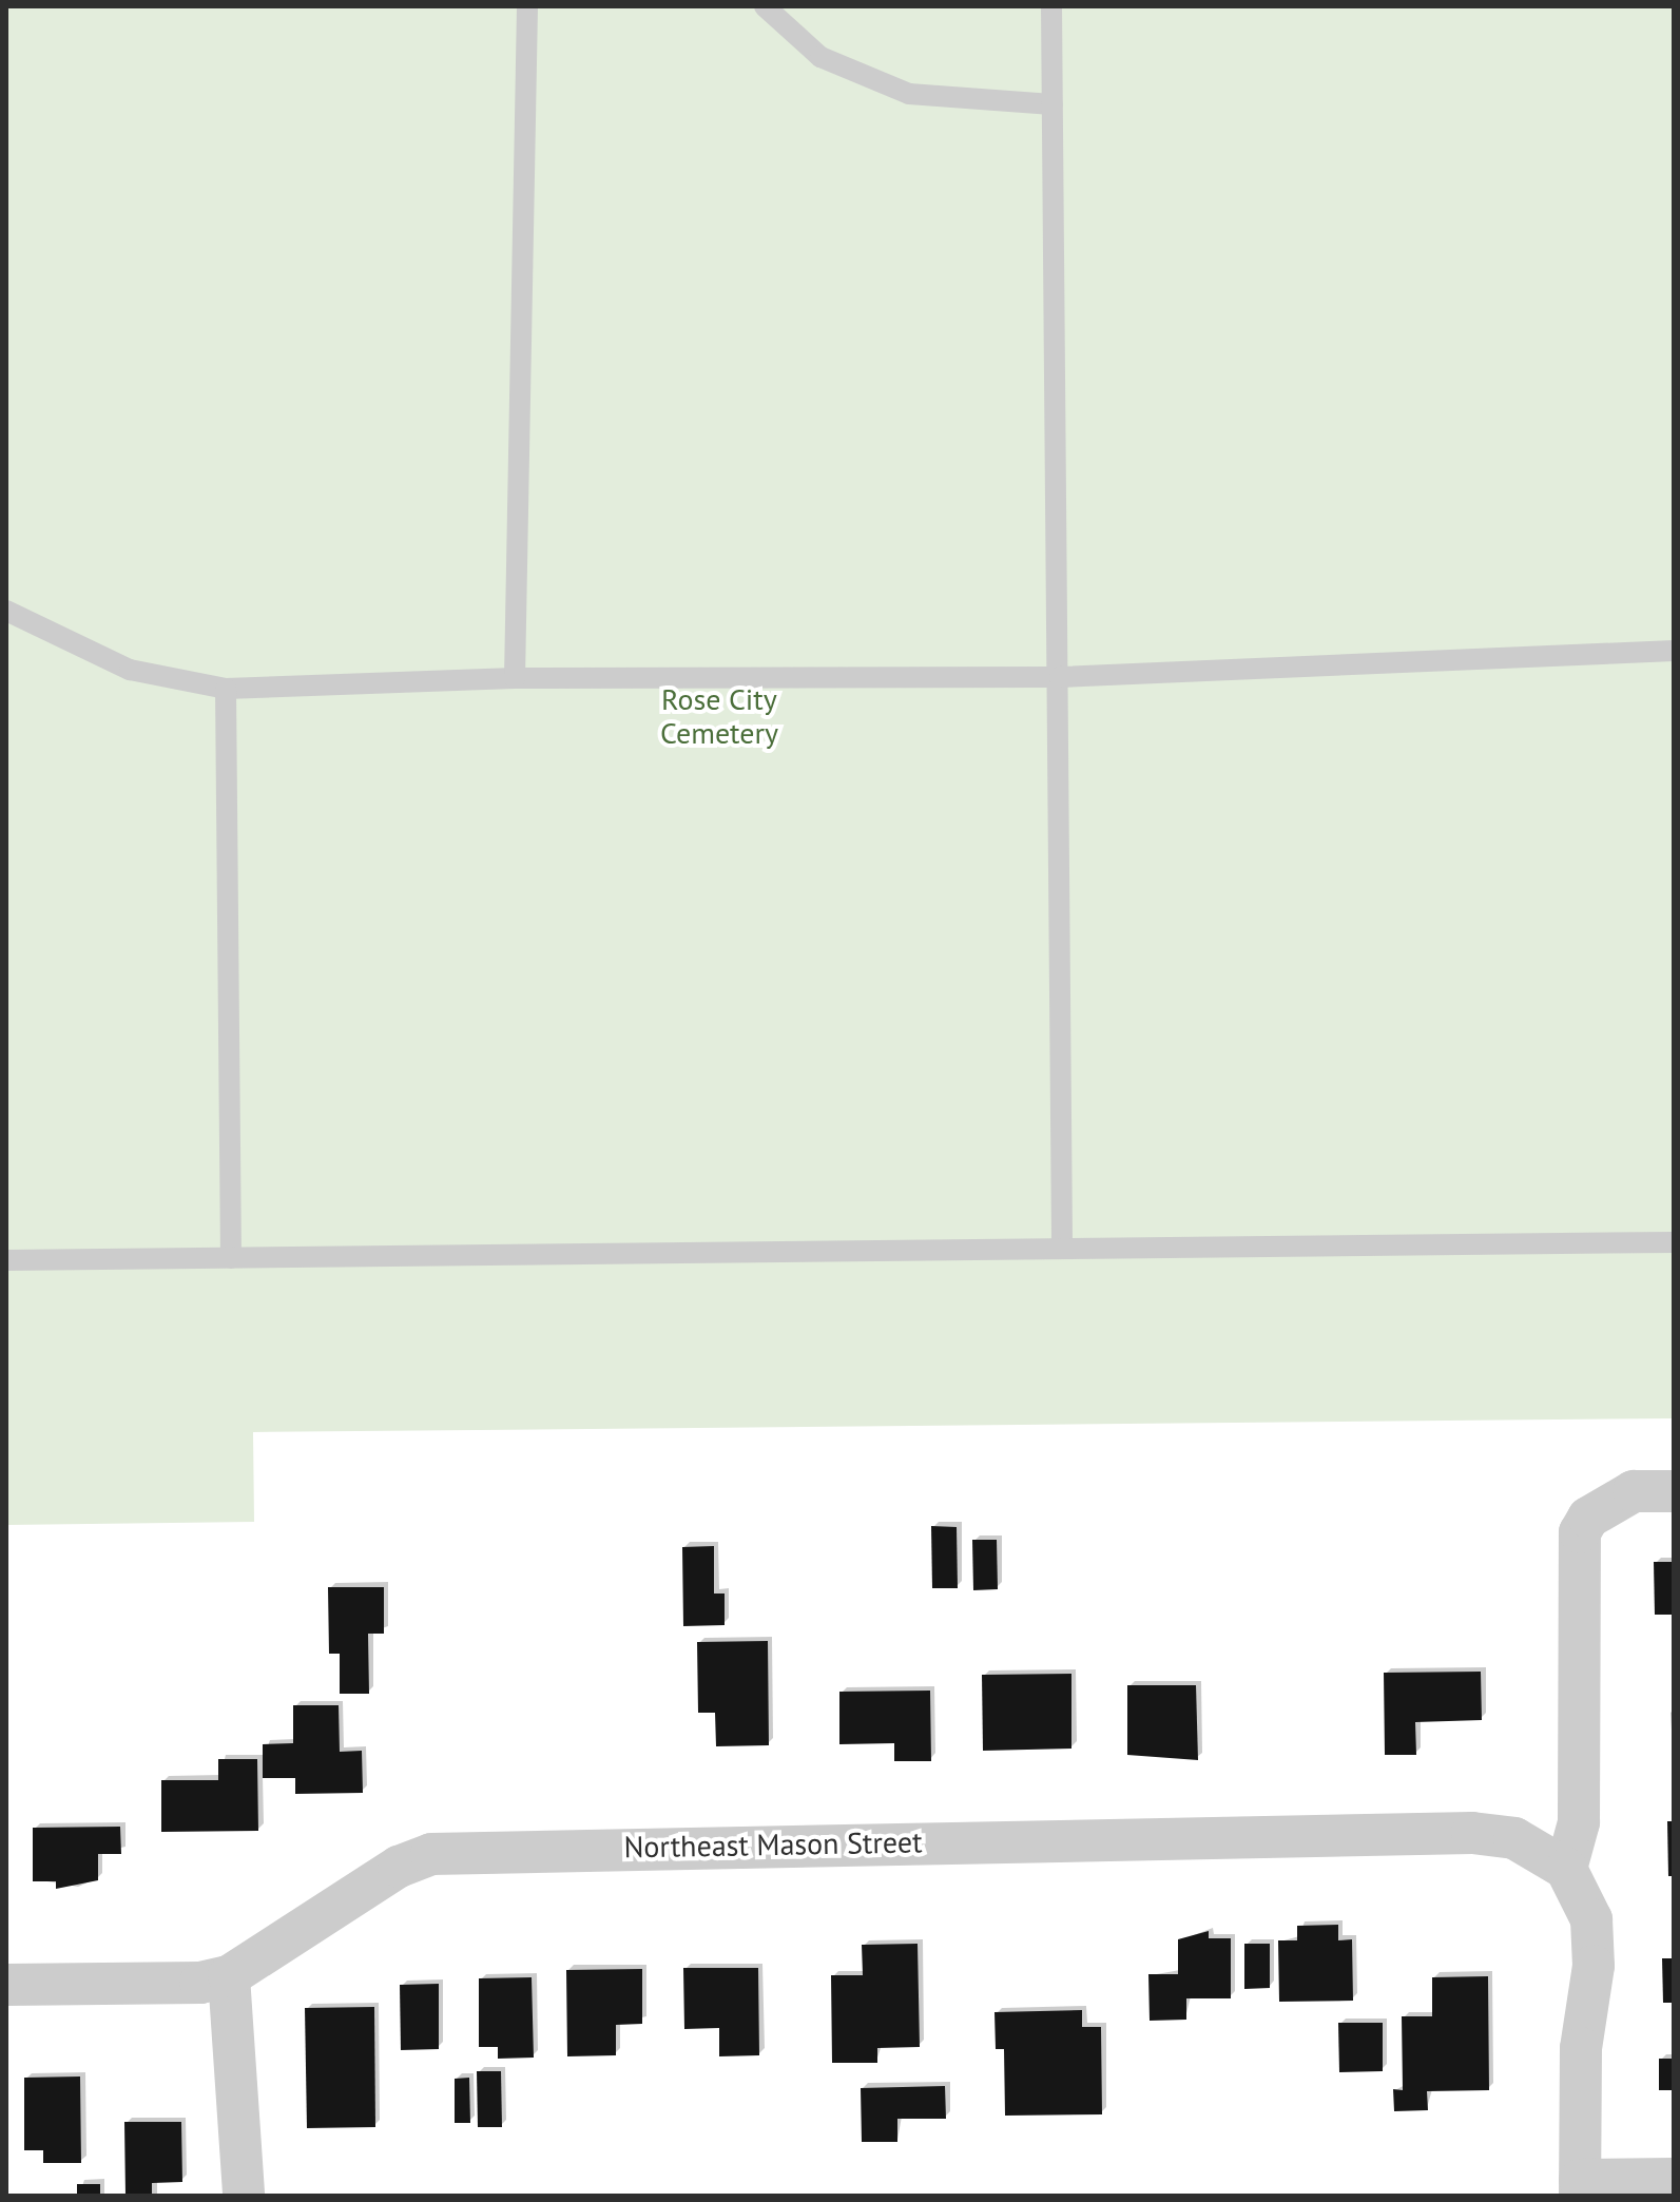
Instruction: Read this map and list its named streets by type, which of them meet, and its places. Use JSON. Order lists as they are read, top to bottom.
{
  "streets": {
    "street": ["Northeast Mason Street"]
  },
  "parks": ["Rose City Cemetery"]
}
